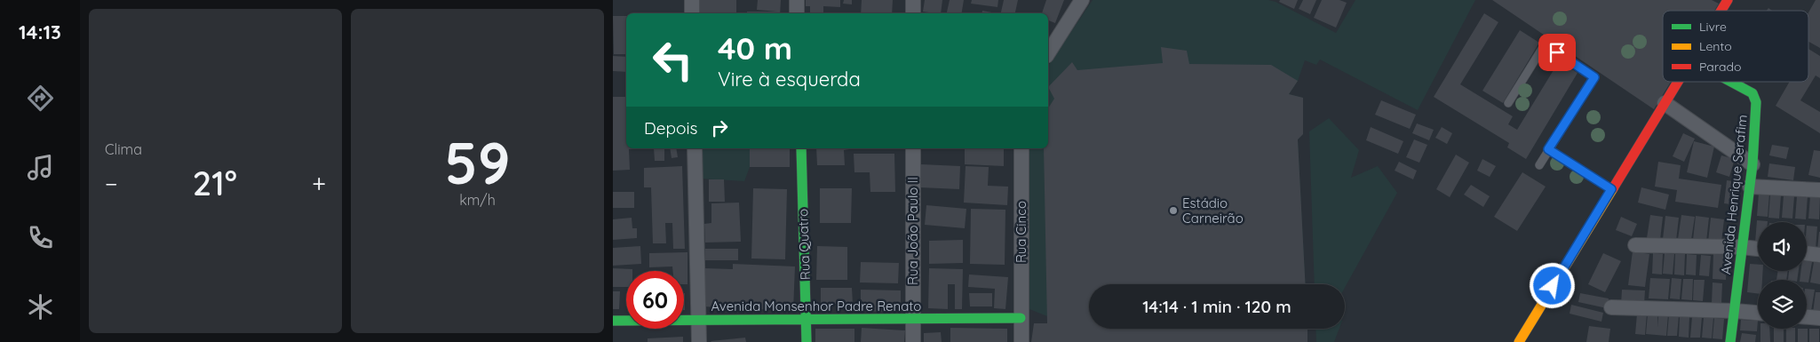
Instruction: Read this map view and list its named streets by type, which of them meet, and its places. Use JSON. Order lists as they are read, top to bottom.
{
  "streets": {
    "street": [
      "Avenida Henrique Serafim",
      "Rua João Paulo II",
      "Rua Cinco",
      "Rua Quatro",
      "Avenida Monsenhor Padre Renato"
    ]
  },
  "crossings": [
    ["Rua João Paulo II", "Avenida Monsenhor Padre Renato"],
    ["Rua Cinco", "Avenida Monsenhor Padre Renato"],
    ["Rua Quatro", "Avenida Monsenhor Padre Renato"]
  ],
  "places": ["Estádio Carneirão"],
  "legend": ["Livre", "Lento", "Parado"],
  "page": {
    "tabs": "14:13",
    "tile": [
      "Clima",
      ["59", "km/h"]
    ],
    "turn": ["40 m", "Vire à esquerda"],
    "then": "Depois",
    "heat": ["−", "21°", "+"],
    "limit": "60",
    "trip": "14:14 · 1 min · 120 m"
  }
}
